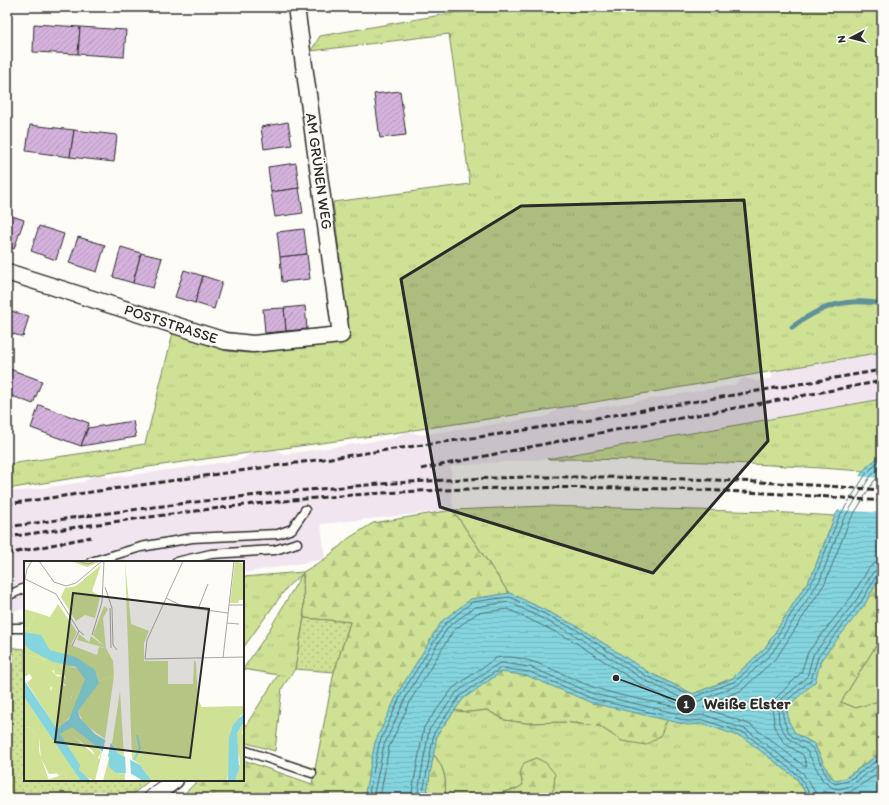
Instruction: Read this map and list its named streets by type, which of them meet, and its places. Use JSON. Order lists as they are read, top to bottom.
{
  "streets": {
    "street": ["AM GRÜNEN WEG", "POSTSTRASSE"]
  },
  "crossings": [
    ["AM GRÜNEN WEG", "POSTSTRASSE"]
  ],
  "places": ["Weiße Elster"],
  "north": "left"
}
